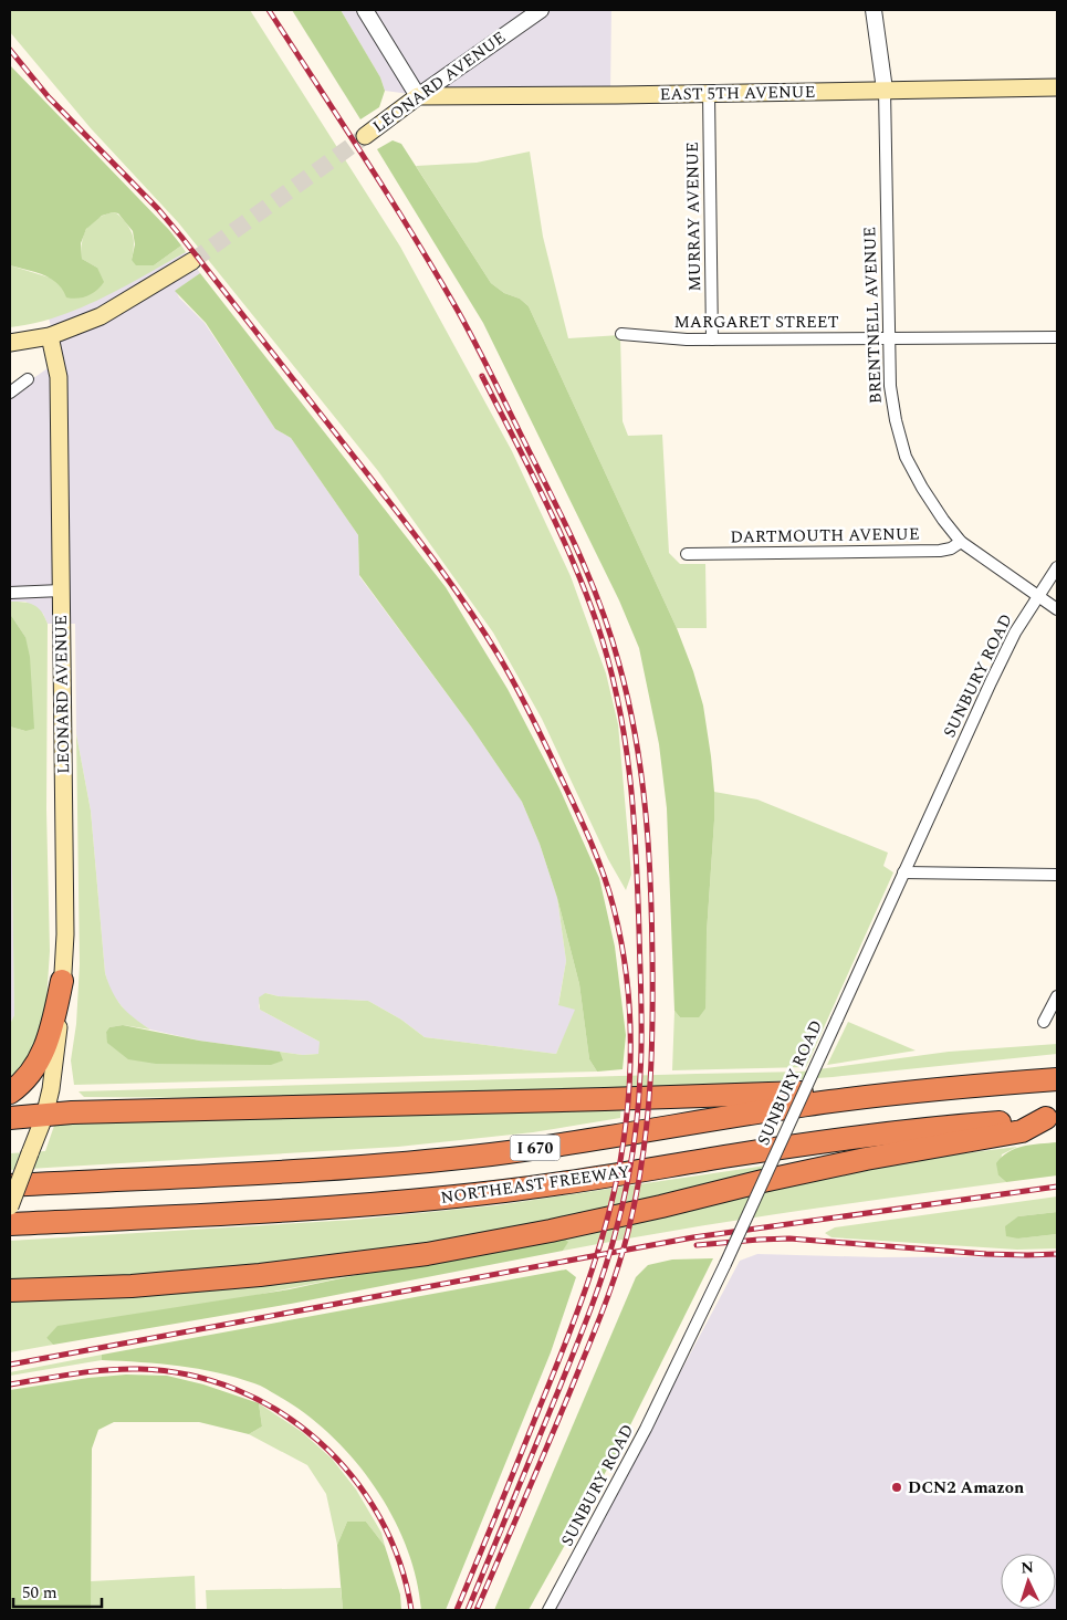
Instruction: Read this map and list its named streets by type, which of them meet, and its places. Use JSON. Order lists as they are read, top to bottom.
{
  "streets": {
    "highway": ["I 670", "NORTHEAST FREEWAY"],
    "main road": ["LEONARD AVENUE", "EAST 5TH AVENUE"],
    "street": [
      "MURRAY AVENUE",
      "BRENTNELL AVENUE",
      "MARGARET STREET",
      "DARTMOUTH AVENUE",
      "SUNBURY ROAD"
    ]
  },
  "crossings": [
    ["LEONARD AVENUE", "EAST 5TH AVENUE"],
    ["EAST 5TH AVENUE", "MURRAY AVENUE"],
    ["EAST 5TH AVENUE", "BRENTNELL AVENUE"],
    ["MURRAY AVENUE", "MARGARET STREET"],
    ["BRENTNELL AVENUE", "MARGARET STREET"],
    ["BRENTNELL AVENUE", "DARTMOUTH AVENUE"],
    ["BRENTNELL AVENUE", "SUNBURY ROAD"]
  ],
  "places": ["DCN2 Amazon"],
  "scale_bar": "50 m",
  "north": "top"
}
